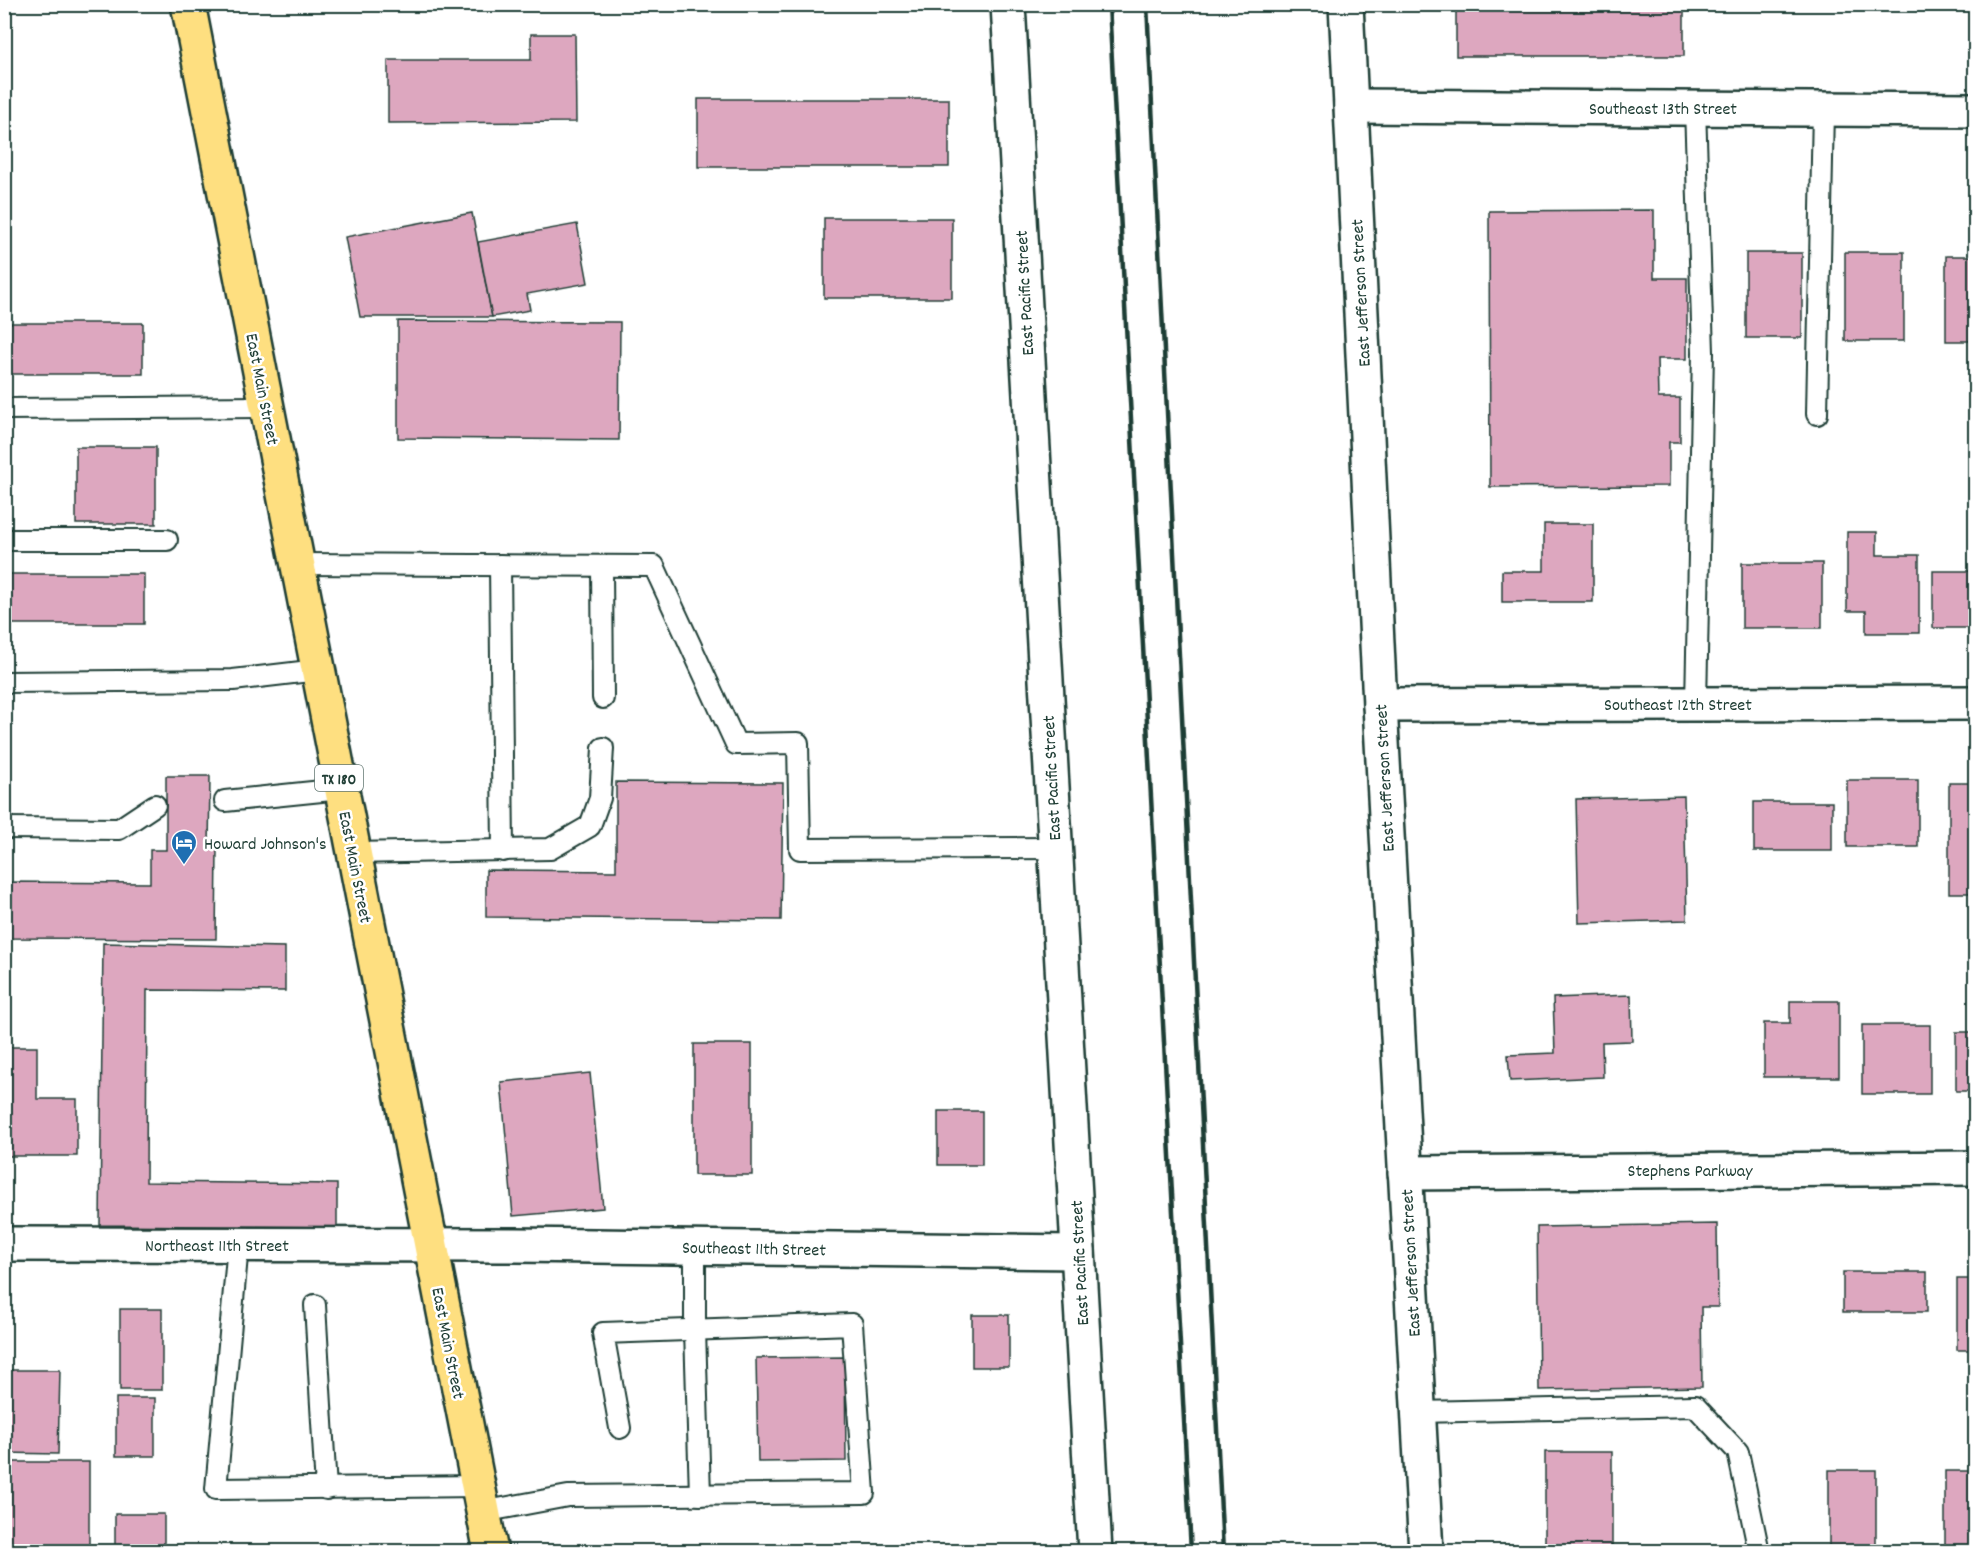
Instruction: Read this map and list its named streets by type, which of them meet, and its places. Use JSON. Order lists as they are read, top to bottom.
{
  "streets": {
    "main road": ["East Main Street", "TX 180"],
    "street": [
      "Southeast 13th Street",
      "East Pacific Street",
      "East Jefferson Street",
      "Southeast 12th Street",
      "Stephens Parkway",
      "Northeast 11th Street",
      "Southeast 11th Street"
    ]
  },
  "crossings": [
    ["Southeast 13th Street", "East Jefferson Street"],
    ["East Pacific Street", "Southeast 11th Street"],
    ["East Jefferson Street", "Southeast 12th Street"],
    ["East Jefferson Street", "Stephens Parkway"],
    ["East Main Street", "Northeast 11th Street"],
    ["East Main Street", "Southeast 11th Street"],
    ["Northeast 11th Street", "Southeast 11th Street"]
  ],
  "places": {
    "hotel": ["Howard Johnson's"]
  }
}
